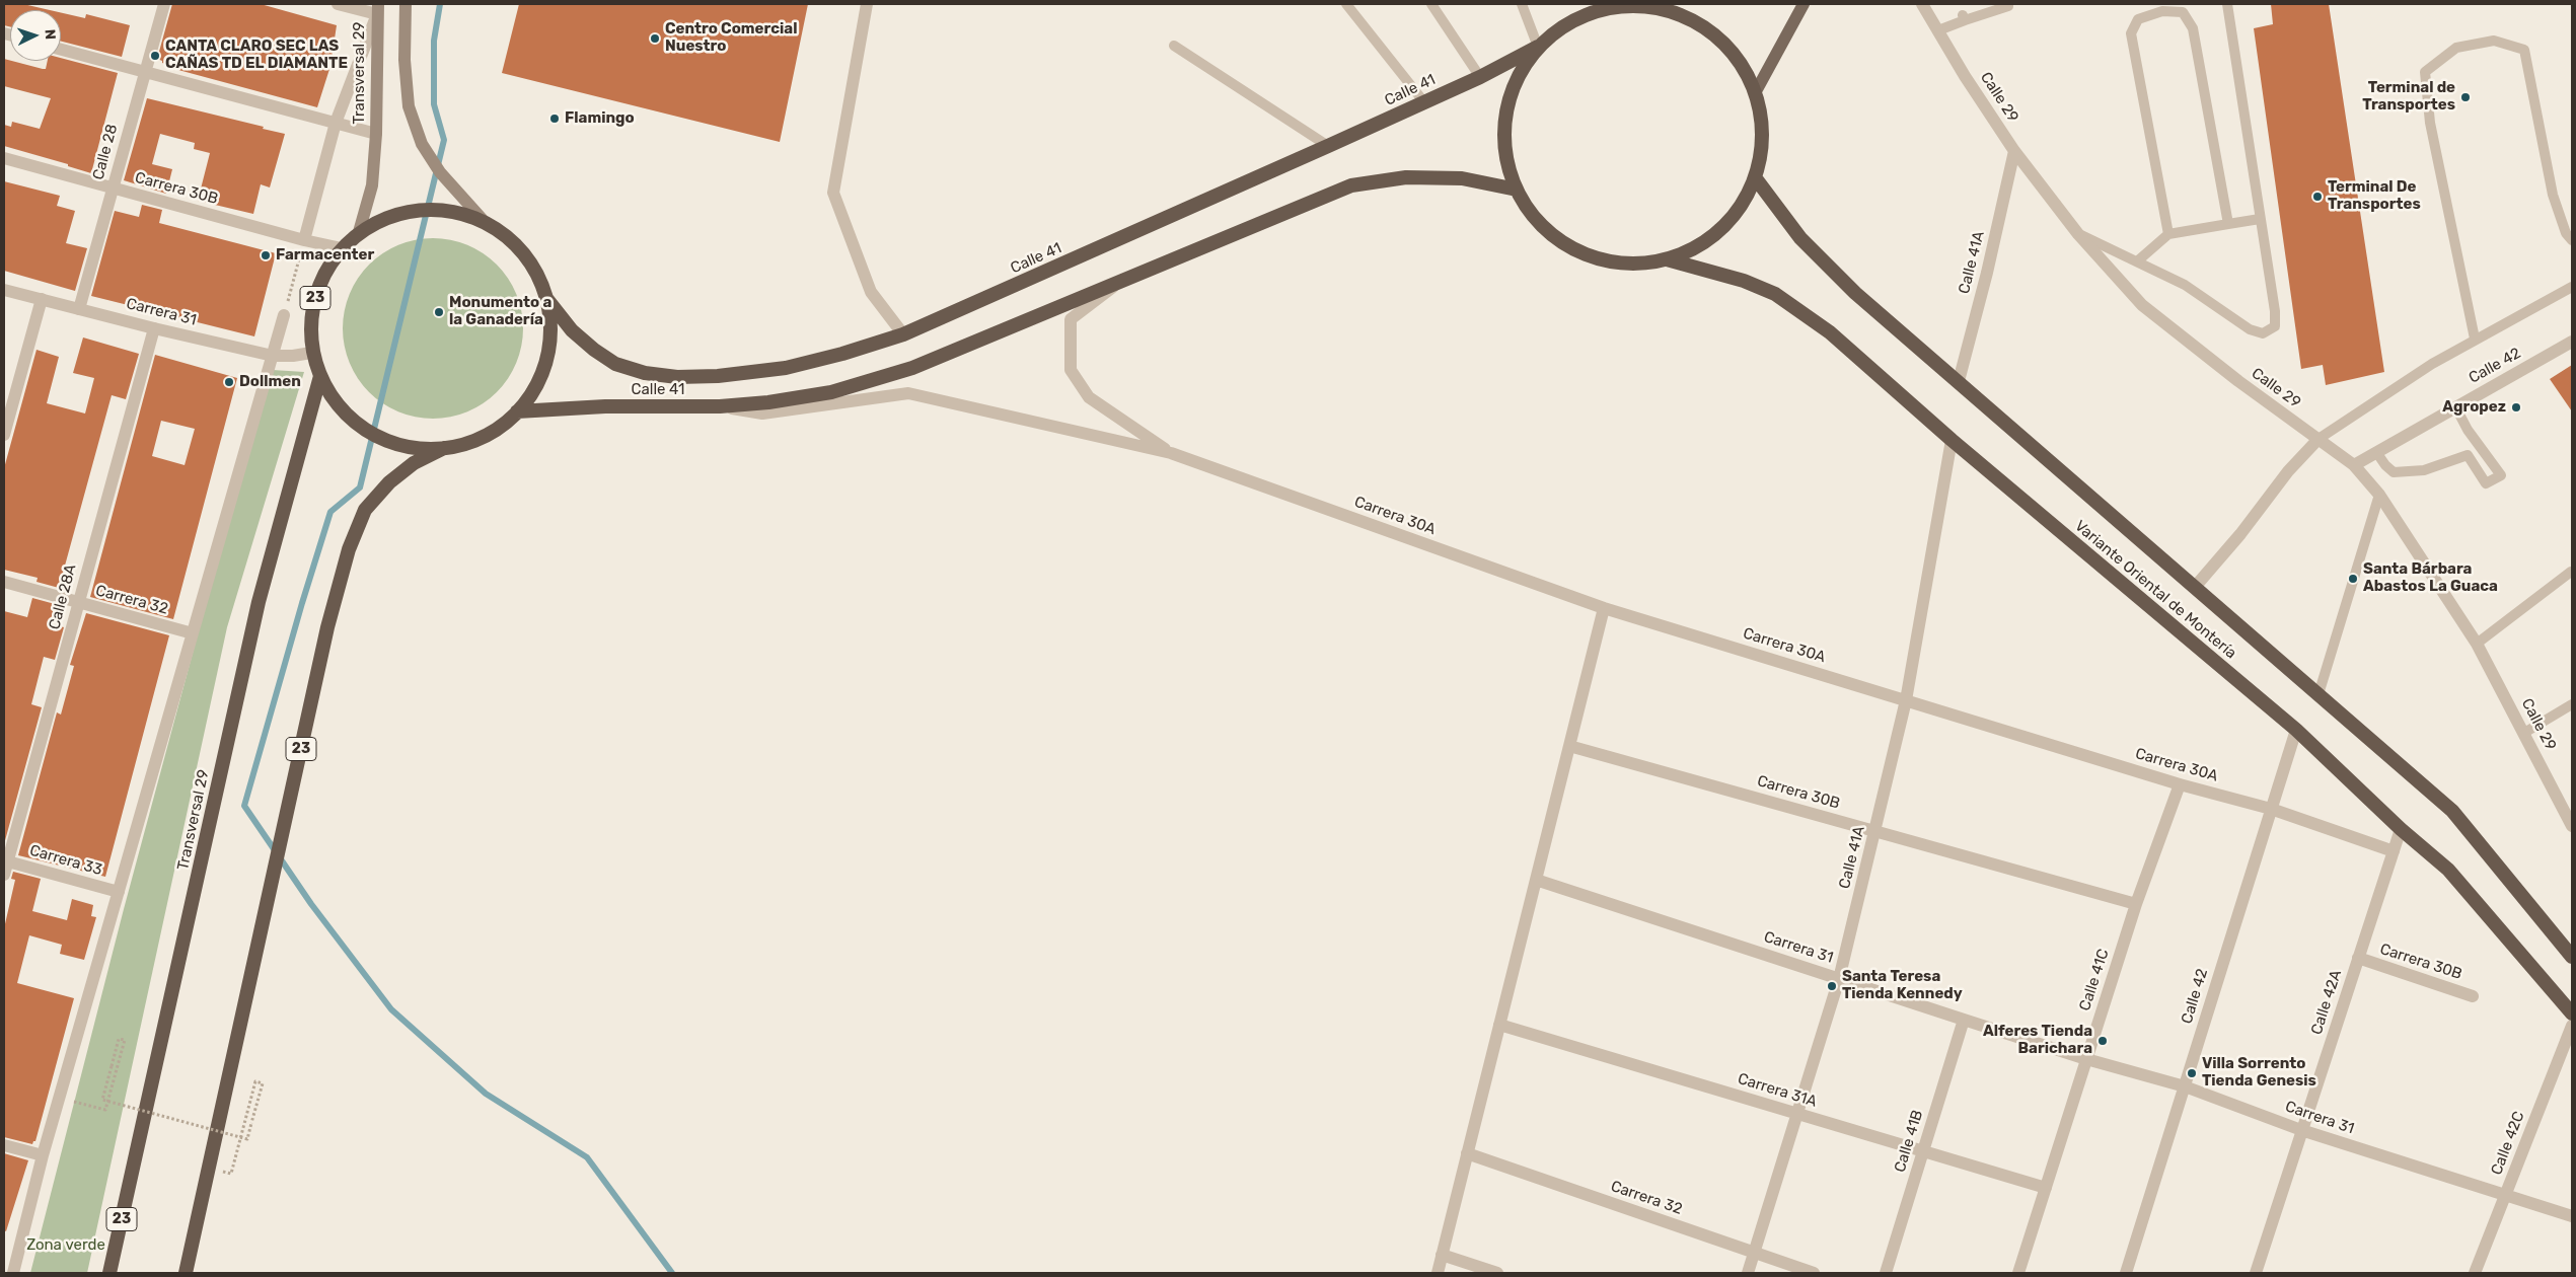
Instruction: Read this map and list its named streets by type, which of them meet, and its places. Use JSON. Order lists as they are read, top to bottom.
{
  "streets": {
    "highway": [
      "Transversal 29",
      "Calle 41",
      "23",
      "Variante Oriental de Montería"
    ],
    "street": [
      "Calle 29",
      "Calle 28",
      "Carrera 30B",
      "Calle 41A",
      "Carrera 31",
      "Calle 42",
      "Carrera 30A",
      "Calle 28A",
      "Carrera 32",
      "Carrera 33",
      "Calle 41C",
      "Calle 42A",
      "Carrera 31A",
      "Calle 41B",
      "Calle 42C"
    ]
  },
  "crossings": [
    ["Transversal 29", "23"],
    ["Calle 41", "23"],
    ["Calle 29", "Calle 41A"],
    ["Calle 29", "Calle 42"],
    ["Calle 28", "Carrera 30B"],
    ["Calle 28", "Carrera 31"],
    ["Carrera 30B", "Calle 41A"],
    ["Carrera 30B", "23"],
    ["Carrera 30B", "Calle 41C"],
    ["Carrera 30B", "Calle 42A"],
    ["Calle 41A", "Carrera 31"],
    ["Calle 41A", "Carrera 30A"],
    ["Calle 41A", "Variante Oriental de Montería"],
    ["Calle 41A", "Carrera 32"],
    ["Calle 41A", "Carrera 31A"],
    ["23", "Carrera 31"],
    ["Carrera 31", "Calle 42"],
    ["Carrera 31", "Calle 28A"],
    ["Carrera 31", "Calle 41C"],
    ["Carrera 31", "Calle 42A"],
    ["Carrera 31", "Calle 41B"],
    ["Carrera 31", "Calle 42C"],
    ["Calle 42", "Carrera 30A"],
    ["Calle 42", "Variante Oriental de Montería"],
    ["Carrera 30A", "Calle 41C"],
    ["Carrera 30A", "Calle 42A"],
    ["Variante Oriental de Montería", "Calle 42A"],
    ["Calle 28A", "Carrera 32"],
    ["Calle 28A", "Carrera 33"],
    ["Calle 41C", "Carrera 31A"],
    ["Carrera 31A", "Calle 41B"]
  ],
  "parks": ["Zona verde"],
  "places": [
    "Centro Comercial Nuestro",
    "CANTA CLARO SEC LAS CAÑAS TD EL DIAMANTE",
    "Terminal de Transportes",
    "Flamingo",
    "Terminal De Transportes",
    "Farmacenter",
    "Monumento a la Ganadería",
    "Dollmen",
    "Agropez",
    "Santa Bárbara Abastos La Guaca",
    "Santa Teresa Tienda Kennedy",
    "Alferes Tienda Barichara",
    "Villa Sorrento Tienda Genesis"
  ],
  "north": "right"
}
